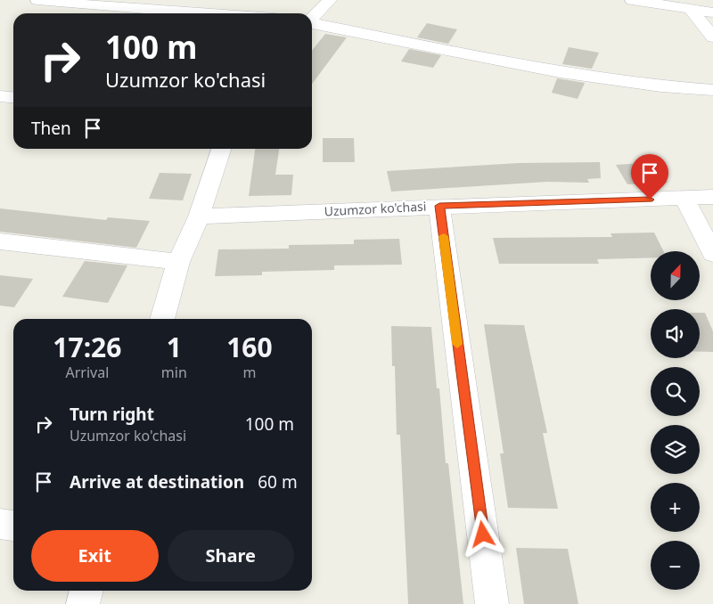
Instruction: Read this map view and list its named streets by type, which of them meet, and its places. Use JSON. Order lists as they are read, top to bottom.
{
  "streets": {
    "street": ["Uzumzor ko'chasi"]
  },
  "north": "top",
  "page": {
    "turn": ["100 m", "Uzumzor ko'chasi"],
    "then": "Then",
    "map_buttons": ["+", "−"],
    "eta": [
      "17:26",
      "Arrival",
      "1",
      "min",
      "160",
      "m"
    ],
    "list": [
      {
        "name": "Turn right",
        "note": "Uzumzor ko'chasi",
        "value": "100 m"
      },
      {
        "name": "Arrive at destination",
        "value": "60 m"
      }
    ],
    "buttons": ["Exit", "Share"]
  }
}
